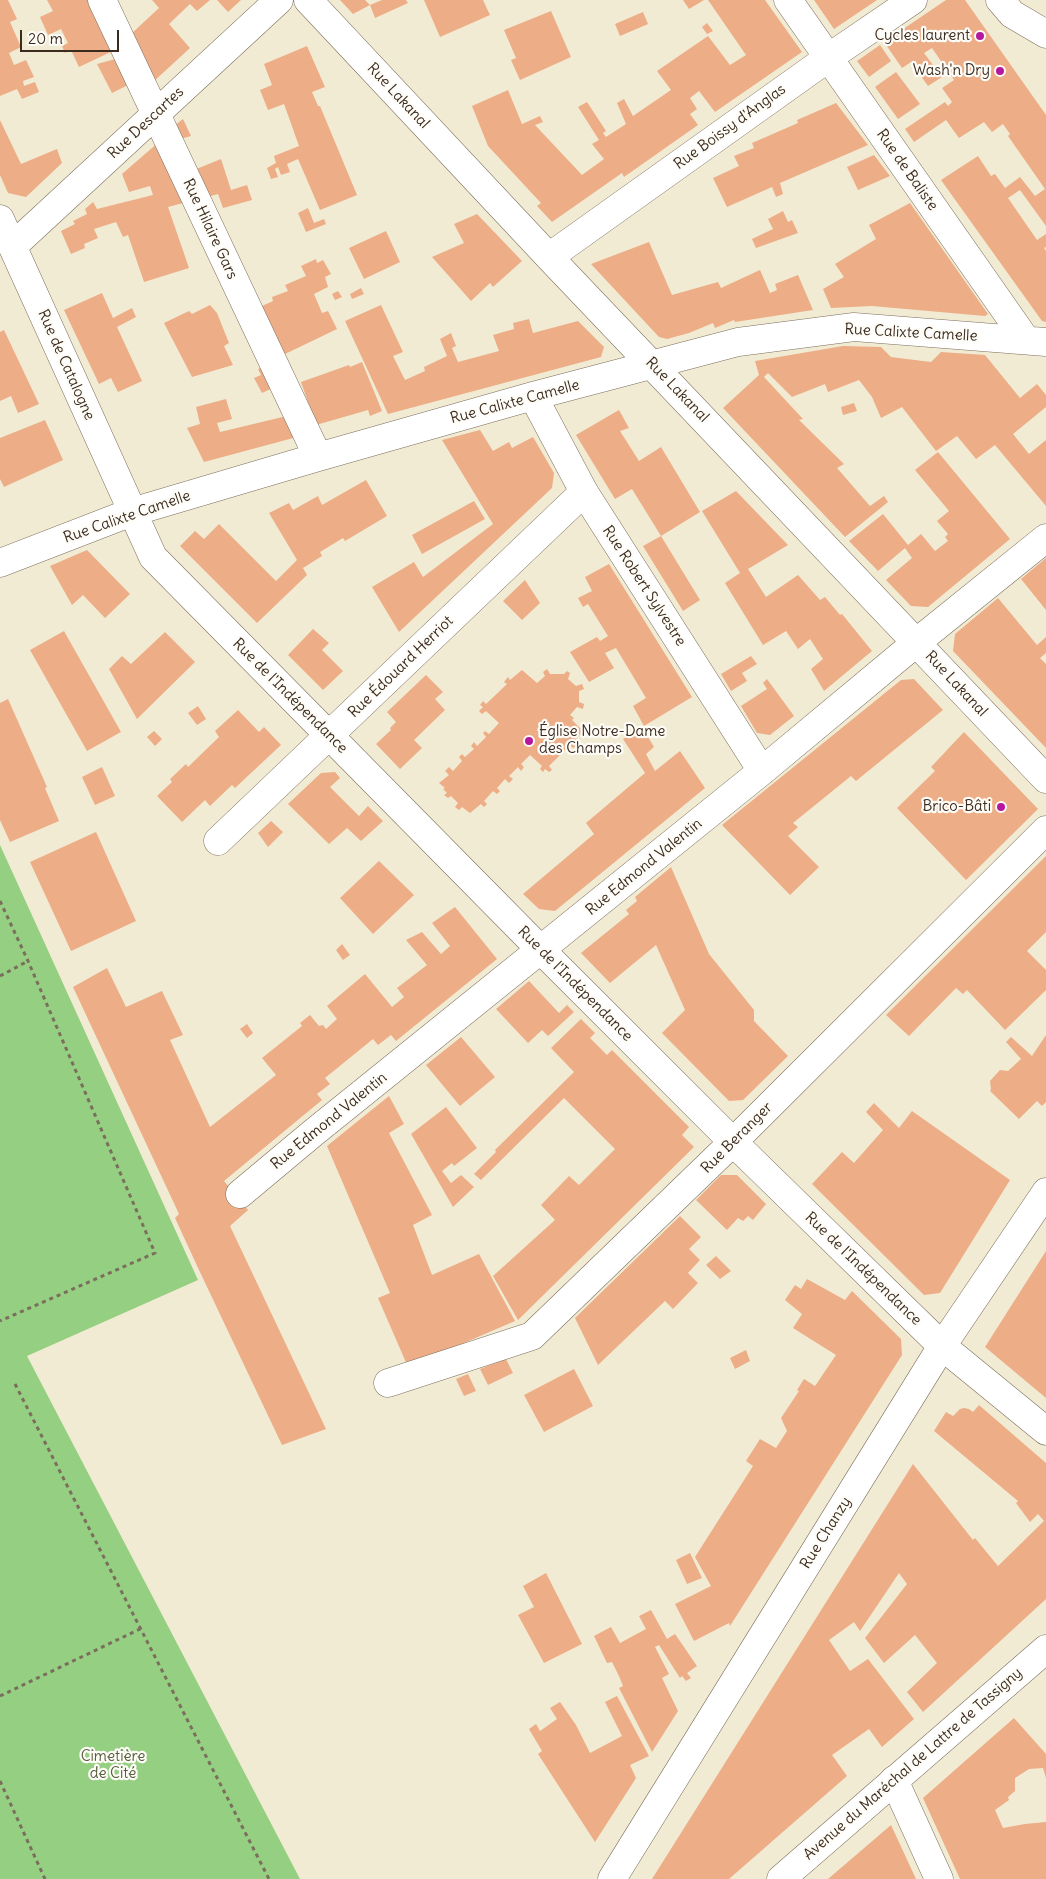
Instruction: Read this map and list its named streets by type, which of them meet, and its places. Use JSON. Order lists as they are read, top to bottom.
{
  "streets": {
    "street": [
      "Rue Lakanal",
      "Rue Descartes",
      "Rue Boissy d'Anglas",
      "Rue de Baliste",
      "Rue Hilaire Gars",
      "Rue Calixte Camelle",
      "Rue de Catalogne",
      "Rue Robert Sylvestre",
      "Rue Édouard Herriot",
      "Rue de l'Indépendance",
      "Rue Edmond Valentin",
      "Rue Beranger",
      "Rue Chanzy",
      "Avenue du Maréchal de Lattre de Tassigny"
    ]
  },
  "crossings": [
    ["Rue Lakanal", "Rue Boissy d'Anglas"],
    ["Rue Lakanal", "Rue Calixte Camelle"],
    ["Rue Lakanal", "Rue Edmond Valentin"],
    ["Rue Descartes", "Rue Hilaire Gars"],
    ["Rue Descartes", "Rue de Catalogne"],
    ["Rue Boissy d'Anglas", "Rue de Baliste"],
    ["Rue de Baliste", "Rue Calixte Camelle"],
    ["Rue Hilaire Gars", "Rue Calixte Camelle"],
    ["Rue Calixte Camelle", "Rue de Catalogne"],
    ["Rue Calixte Camelle", "Rue Robert Sylvestre"],
    ["Rue Calixte Camelle", "Rue de l'Indépendance"],
    ["Rue de Catalogne", "Rue de l'Indépendance"],
    ["Rue Robert Sylvestre", "Rue Édouard Herriot"],
    ["Rue Robert Sylvestre", "Rue Edmond Valentin"],
    ["Rue Édouard Herriot", "Rue de l'Indépendance"],
    ["Rue de l'Indépendance", "Rue Edmond Valentin"],
    ["Rue de l'Indépendance", "Rue Beranger"],
    ["Rue de l'Indépendance", "Rue Chanzy"]
  ],
  "parks": ["Cimetière de Cité"],
  "places": [
    "Cycles laurent",
    "Wash'n Dry",
    "Église Notre-Dame des Champs",
    "Brico-Bâti"
  ],
  "scale_bar": "20 m"
}
